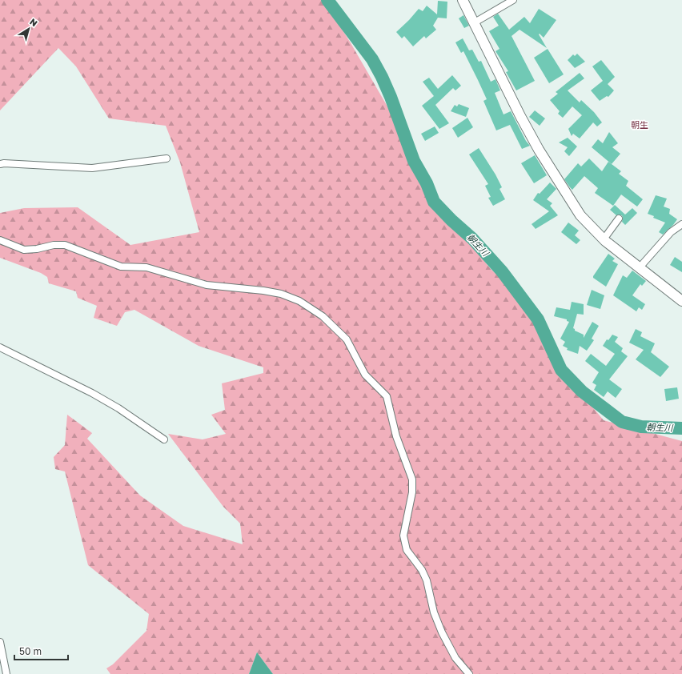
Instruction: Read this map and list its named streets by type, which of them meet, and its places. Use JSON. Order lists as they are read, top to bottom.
{
  "districts": ["朝生"],
  "water": ["朝生川"],
  "scale_bar": "50 m",
  "north": "top right"
}
